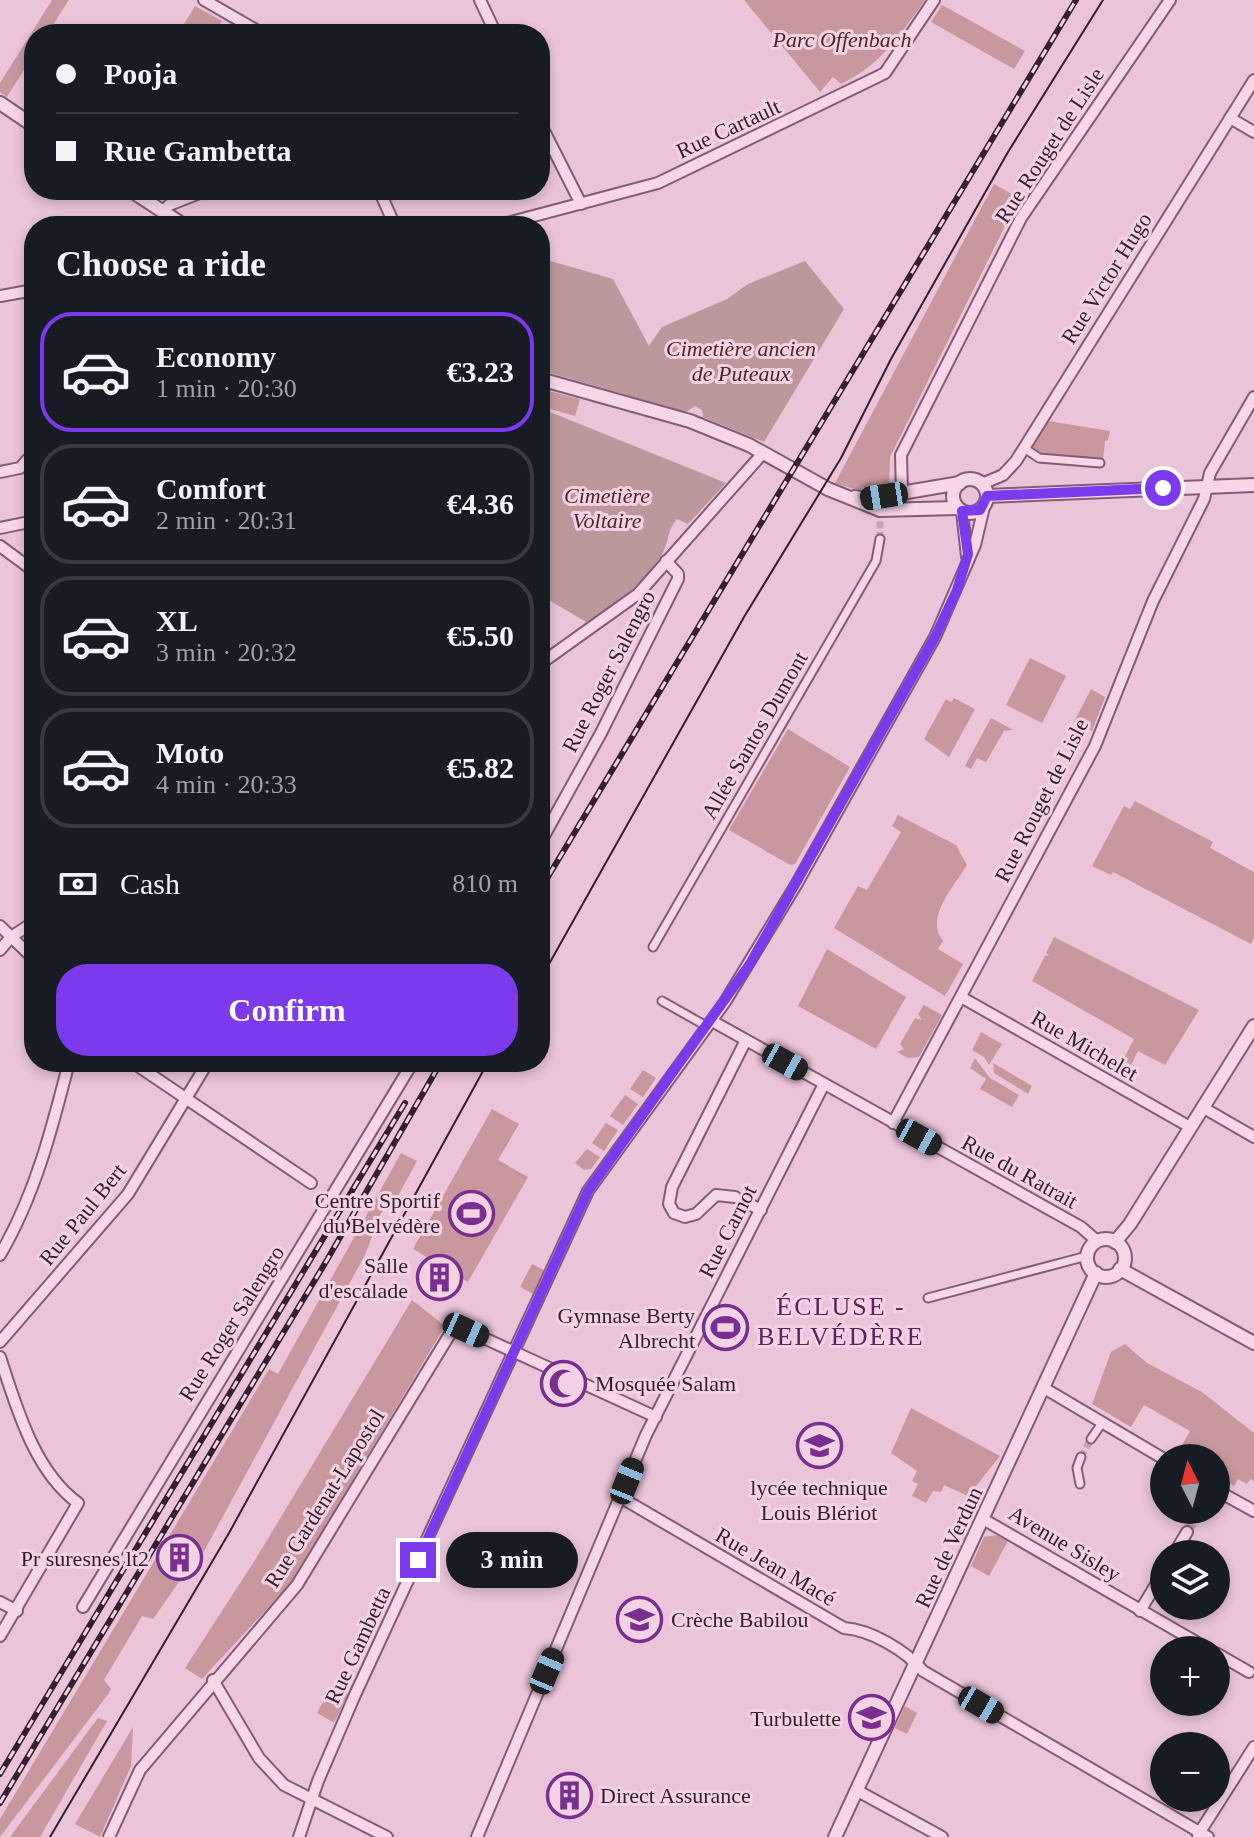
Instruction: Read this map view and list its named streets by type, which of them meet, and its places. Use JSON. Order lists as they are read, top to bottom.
{
  "streets": {
    "street": [
      "Rue Cartault",
      "Rue Rouget de Lisle",
      "Rue Victor Hugo",
      "Rue Roger Salengro",
      "Allée Santos Dumont",
      "Rue Michelet",
      "Rue du Ratrait",
      "Rue Paul Bert",
      "Rue Carnot",
      "Rue Gardenat-Lapostol",
      "Avenue Sisley",
      "Rue de Verdun",
      "Rue Jean Macé",
      "Rue Gambetta"
    ]
  },
  "crossings": [
    ["Rue Rouget de Lisle", "Rue Michelet"],
    ["Rue Rouget de Lisle", "Rue du Ratrait"],
    ["Rue Victor Hugo", "Rue Gambetta"],
    ["Rue du Ratrait", "Rue Carnot"],
    ["Rue du Ratrait", "Rue de Verdun"],
    ["Rue du Ratrait", "Rue Gambetta"],
    ["Rue Carnot", "Rue Jean Macé"],
    ["Rue Gardenat-Lapostol", "Rue Gambetta"],
    ["Avenue Sisley", "Rue de Verdun"],
    ["Rue de Verdun", "Rue Jean Macé"]
  ],
  "districts": ["ÉCLUSE - BELVÉDÈRE"],
  "parks": ["Parc Offenbach", "Cimetière ancien de Puteaux", "Cimetière Voltaire"],
  "places": {
    "sports": ["Centre Sportif du Belvédère", "Gymnase Berty Albrecht"],
    "building": ["Salle d'escalade", "Pr suresnes lt2", "Direct Assurance"],
    "mosque": ["Mosquée Salam"],
    "school or university": ["lycée technique Louis Blériot", "Crèche Babilou", "Turbulette"]
  },
  "north": "top",
  "page": {
    "banner": ["Pooja", "Rue Gambetta"],
    "heading": "Choose a ride",
    "list": [
      {
        "name": "Economy",
        "note": "1 min · 20:30",
        "value": "€3.23"
      },
      {
        "name": "Comfort",
        "note": "2 min · 20:31",
        "value": "€4.36"
      },
      {
        "name": "XL",
        "note": "3 min · 20:32",
        "value": "€5.50"
      },
      {
        "name": "Moto",
        "note": "4 min · 20:33",
        "value": "€5.82"
      }
    ],
    "pay": ["Cash", "810 m"],
    "buttons": "Confirm",
    "map_buttons": ["+", "−"],
    "bubble": "3 min"
  }
}
